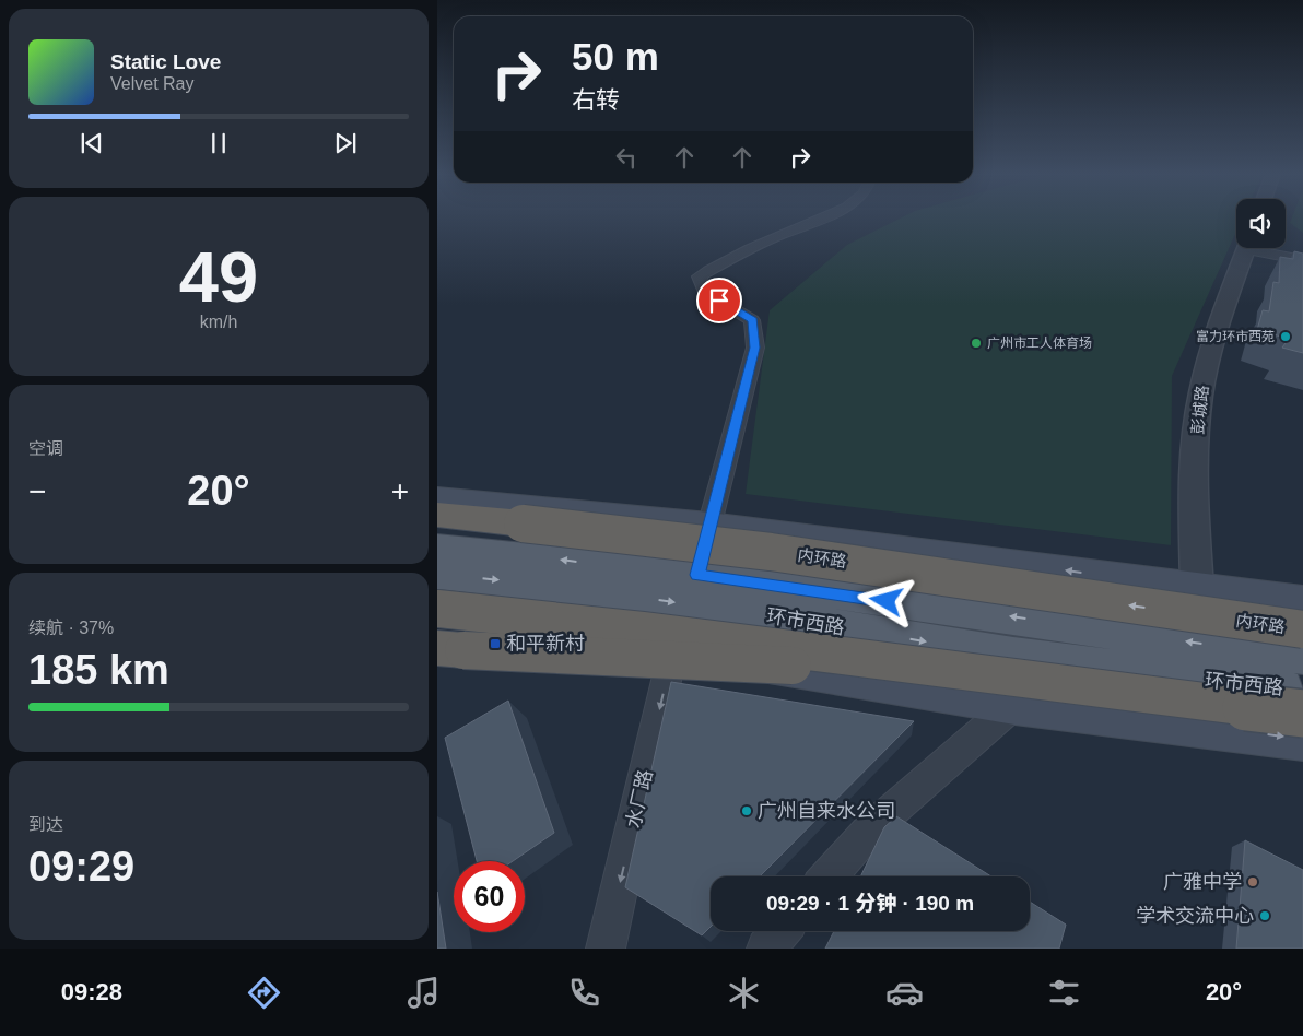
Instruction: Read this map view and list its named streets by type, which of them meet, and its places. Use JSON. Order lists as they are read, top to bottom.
{
  "streets": {
    "highway": ["内环路"],
    "main road": ["环市西路"],
    "street": ["彭城路", "水厂路"]
  },
  "one_way": ["水厂路"],
  "places": {
    "other": [
      "富力环市西苑",
      "广州市工人体育场",
      "广州自来水公司",
      "广雅中学",
      "学术交流中心"
    ],
    "transit": ["和平新村"]
  },
  "page": {
    "turn": ["50 m", "右转"],
    "song": ["Static Love", "Velvet Ray"],
    "tile": [
      ["49", "km/h"],
      "空调",
      ["续航 · 37%", "185 km"],
      ["到达", "09:29"]
    ],
    "heat": ["−", "20°", "+"],
    "limit": "60",
    "trip": "09:29 · 1 分钟 · 190 m",
    "tabs": ["09:28", "20°"]
  }
}
